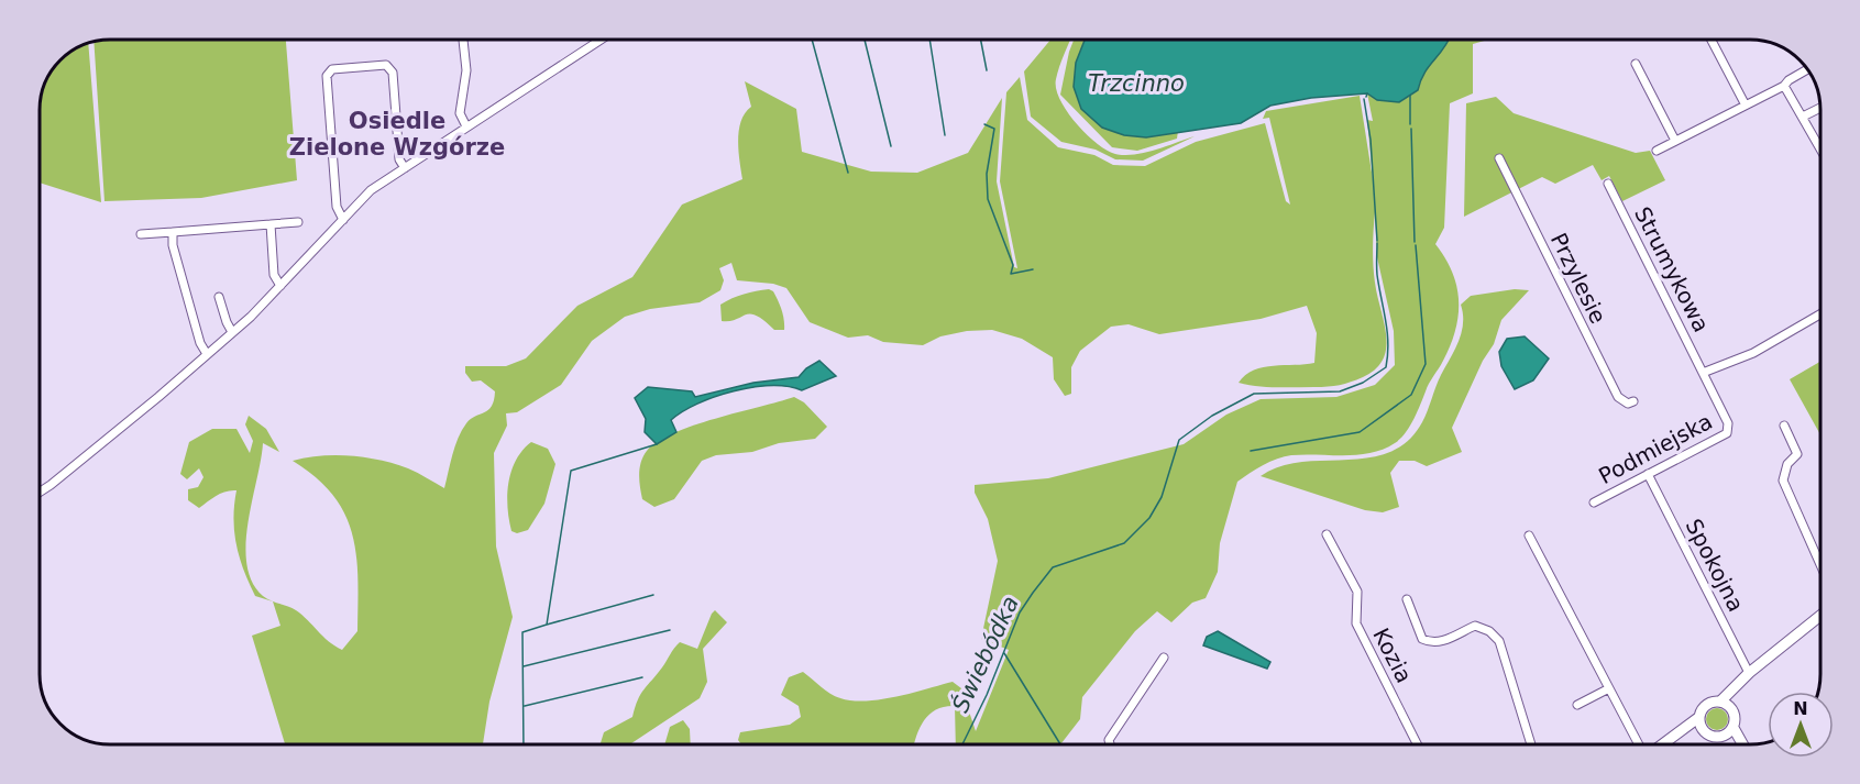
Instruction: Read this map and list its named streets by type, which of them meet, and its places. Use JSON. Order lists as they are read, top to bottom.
{
  "streets": {
    "street": [
      "Strumykowa",
      "Przylesie",
      "Podmiejska",
      "Spokojna",
      "Kozia"
    ]
  },
  "crossings": [
    ["Strumykowa", "Podmiejska"],
    ["Podmiejska", "Spokojna"]
  ],
  "districts": ["Osiedle Zielone Wzgórze"],
  "water": ["Trzcinno", "Świebódka"],
  "north": "top"
}
